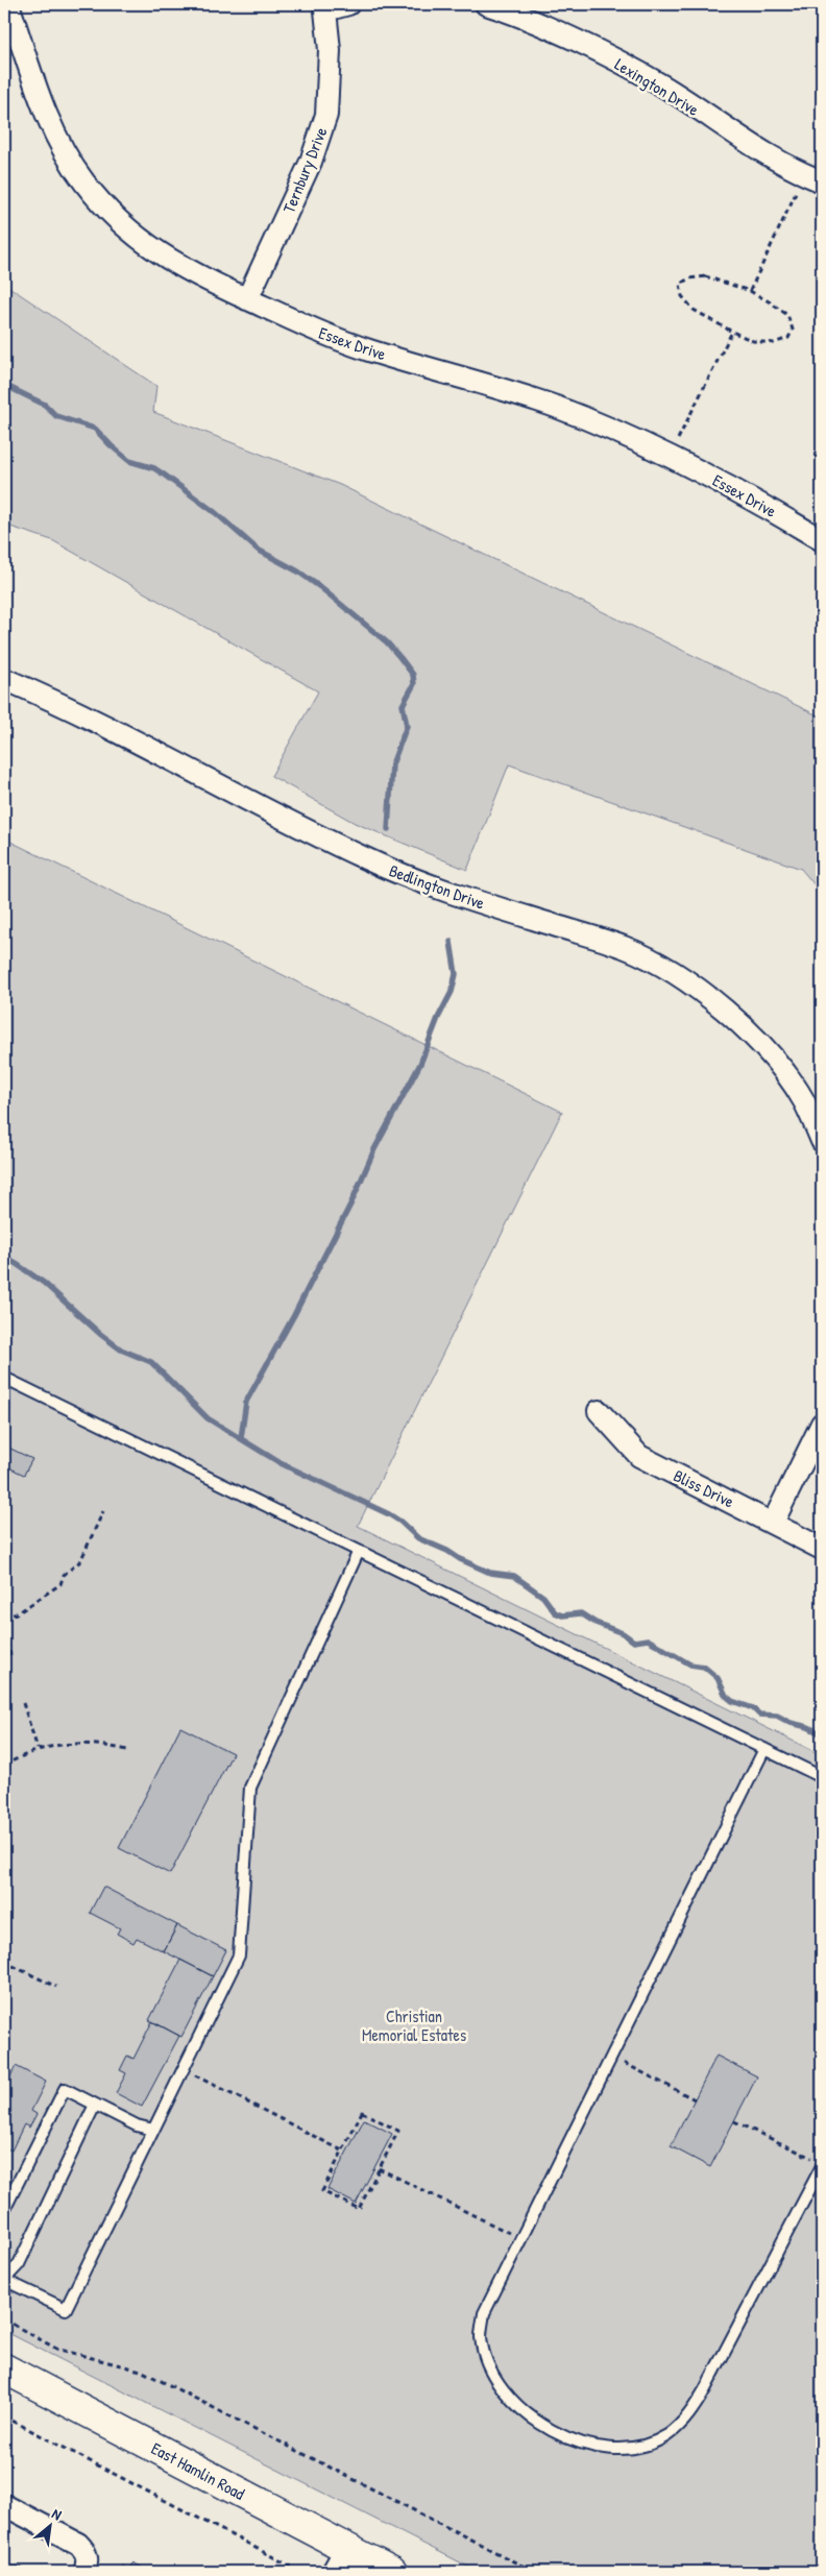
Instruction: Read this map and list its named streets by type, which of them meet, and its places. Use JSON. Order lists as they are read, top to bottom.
{
  "streets": {
    "street": [
      "Lexington Drive",
      "Ternbury Drive",
      "Essex Drive",
      "Bedlington Drive",
      "Bliss Drive",
      "East Hamlin Road"
    ]
  },
  "crossings": [
    ["Ternbury Drive", "Essex Drive"]
  ],
  "parks": ["Christian Memorial Estates"],
  "north": "top right"
}
